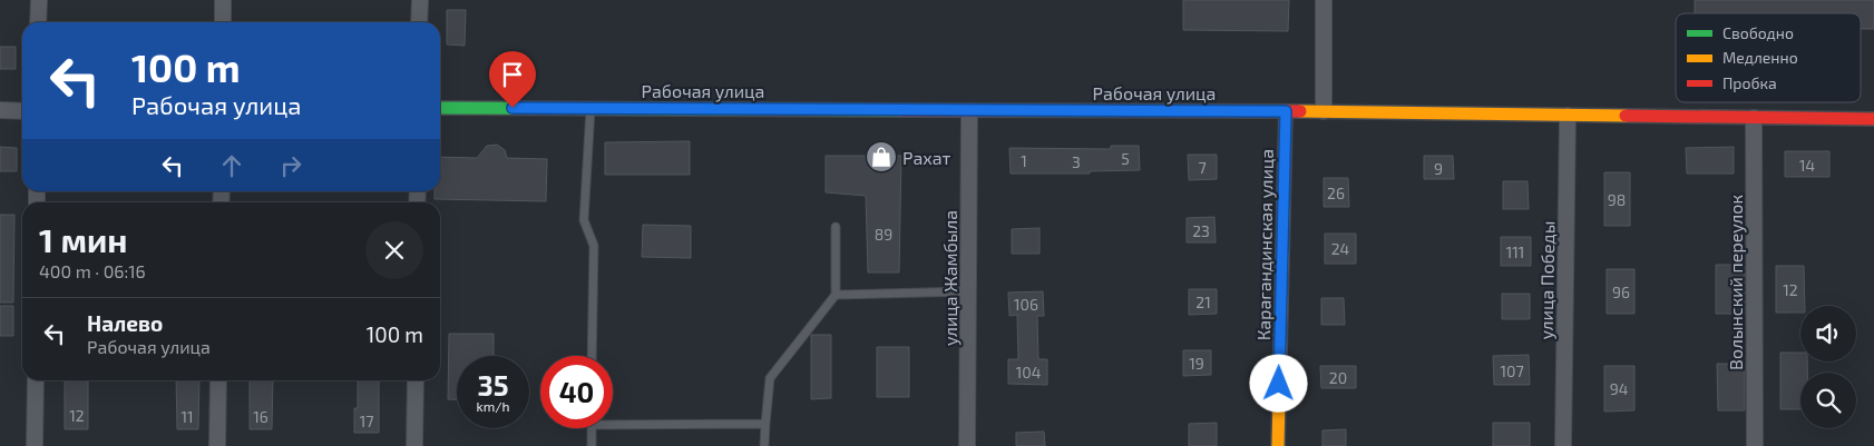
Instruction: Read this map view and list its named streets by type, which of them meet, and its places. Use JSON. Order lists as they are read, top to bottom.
{
  "streets": {
    "street": [
      "Рабочая улица",
      "Карагандинская улица",
      "улица Жамбыла",
      "улица Победы",
      "Волынский переулок"
    ]
  },
  "crossings": [
    ["Рабочая улица", "Карагандинская улица"],
    ["Рабочая улица", "улица Жамбыла"],
    ["Рабочая улица", "улица Победы"],
    ["Рабочая улица", "Волынский переулок"]
  ],
  "places": {
    "shop": ["Рахат"]
  },
  "house_numbers": [
    "5",
    "1",
    "3",
    "14",
    "7",
    "9",
    "26",
    "98",
    "23",
    "89",
    "24",
    "111",
    "12",
    "96",
    "21",
    "106",
    "19",
    "107",
    "104",
    "20",
    "94",
    "12",
    "11",
    "16",
    "17"
  ],
  "legend": ["Свободно", "Медленно", "Пробка"],
  "page": {
    "turn": ["100 m", "Рабочая улица"],
    "heading": ["1 мин", "400 m · 06:16"],
    "list": [
      {
        "name": "Налево",
        "note": "Рабочая улица",
        "value": "100 m"
      }
    ],
    "speed": "35 km/h",
    "limit": "40"
  }
}
